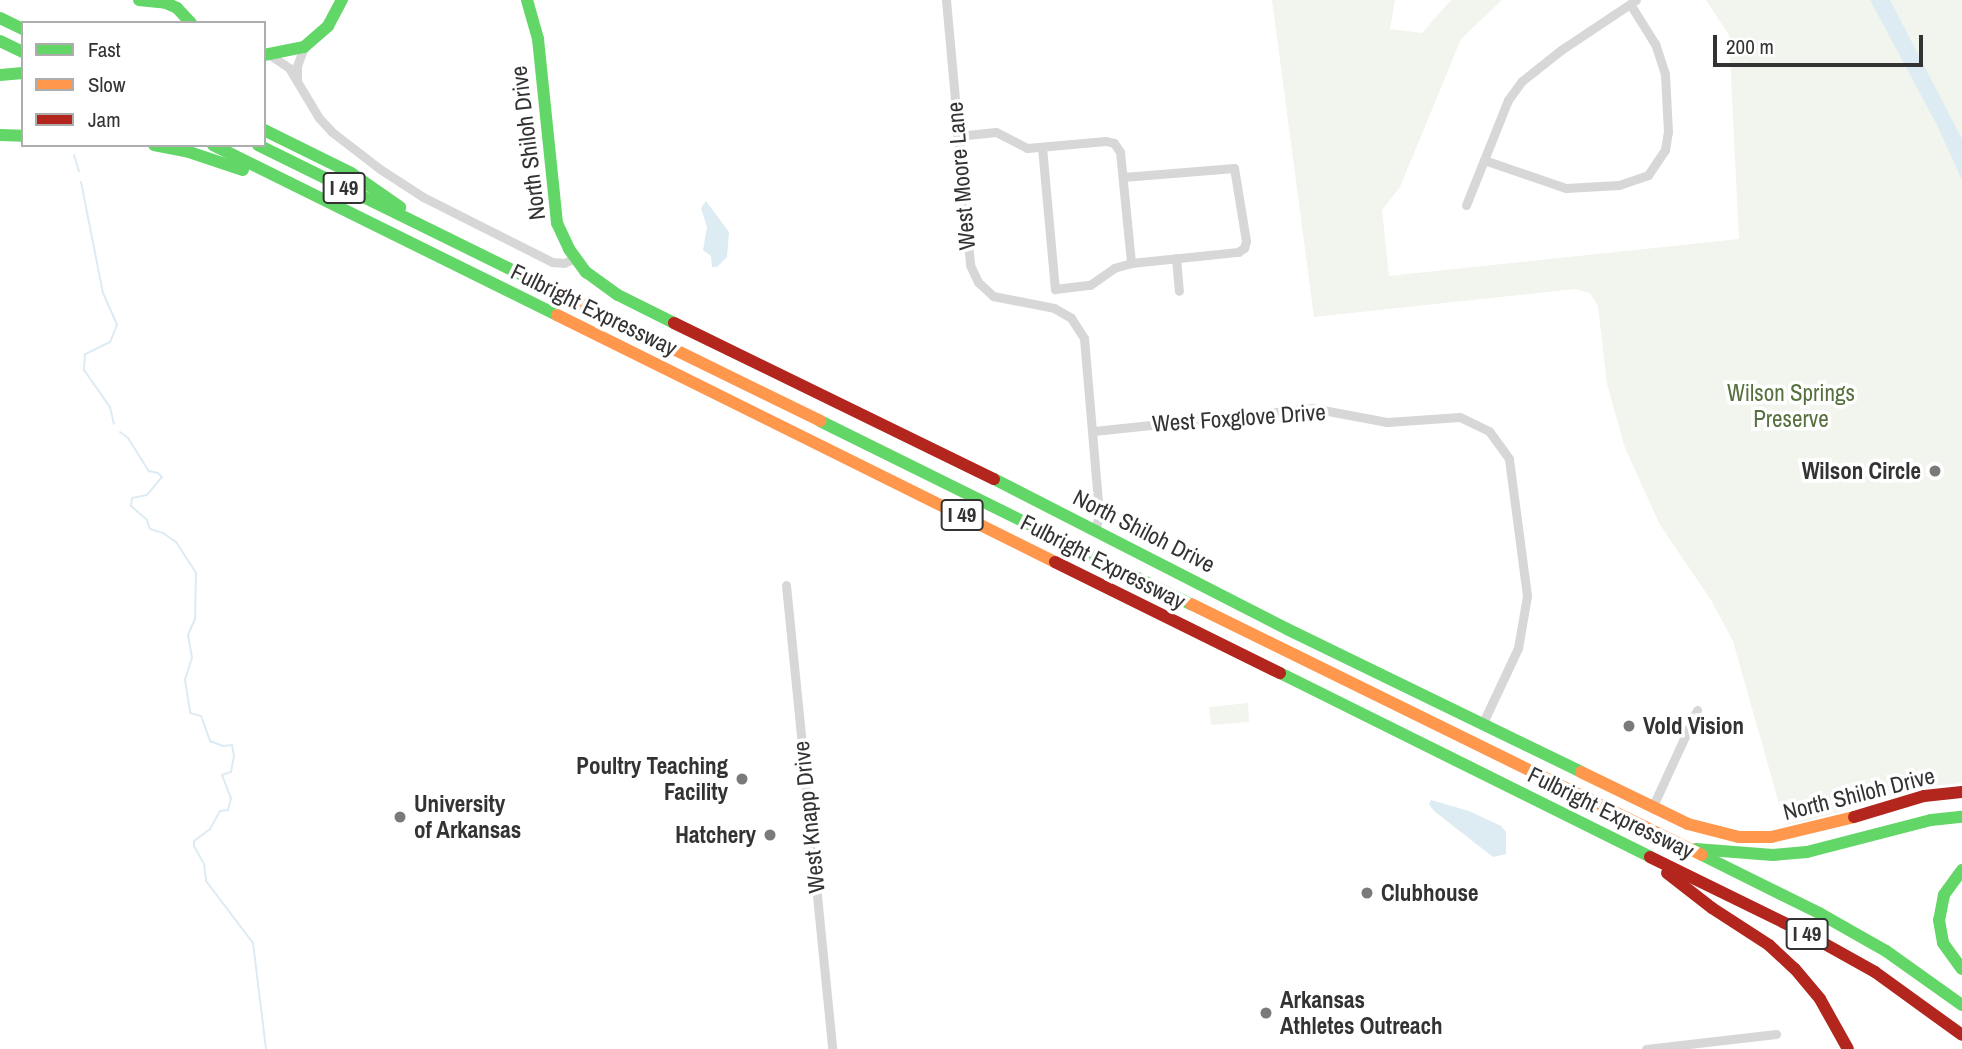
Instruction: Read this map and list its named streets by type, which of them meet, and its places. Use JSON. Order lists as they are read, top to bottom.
{
  "streets": {
    "main road": ["North Shiloh Drive", "I 49", "Fulbright Expressway"],
    "street": ["West Moore Lane", "West Foxglove Drive", "West Knapp Drive"]
  },
  "crossings": [
    ["North Shiloh Drive", "West Moore Lane"],
    ["North Shiloh Drive", "West Foxglove Drive"],
    ["West Moore Lane", "West Foxglove Drive"]
  ],
  "parks": ["Wilson Springs Preserve"],
  "places": [
    "Wilson Circle",
    "Vold Vision",
    "Poultry Teaching Facility",
    "University of Arkansas",
    "Hatchery",
    "Clubhouse",
    "Arkansas Athletes Outreach"
  ],
  "legend": ["Fast", "Slow", "Jam"],
  "scale_bar": "200 m"
}
